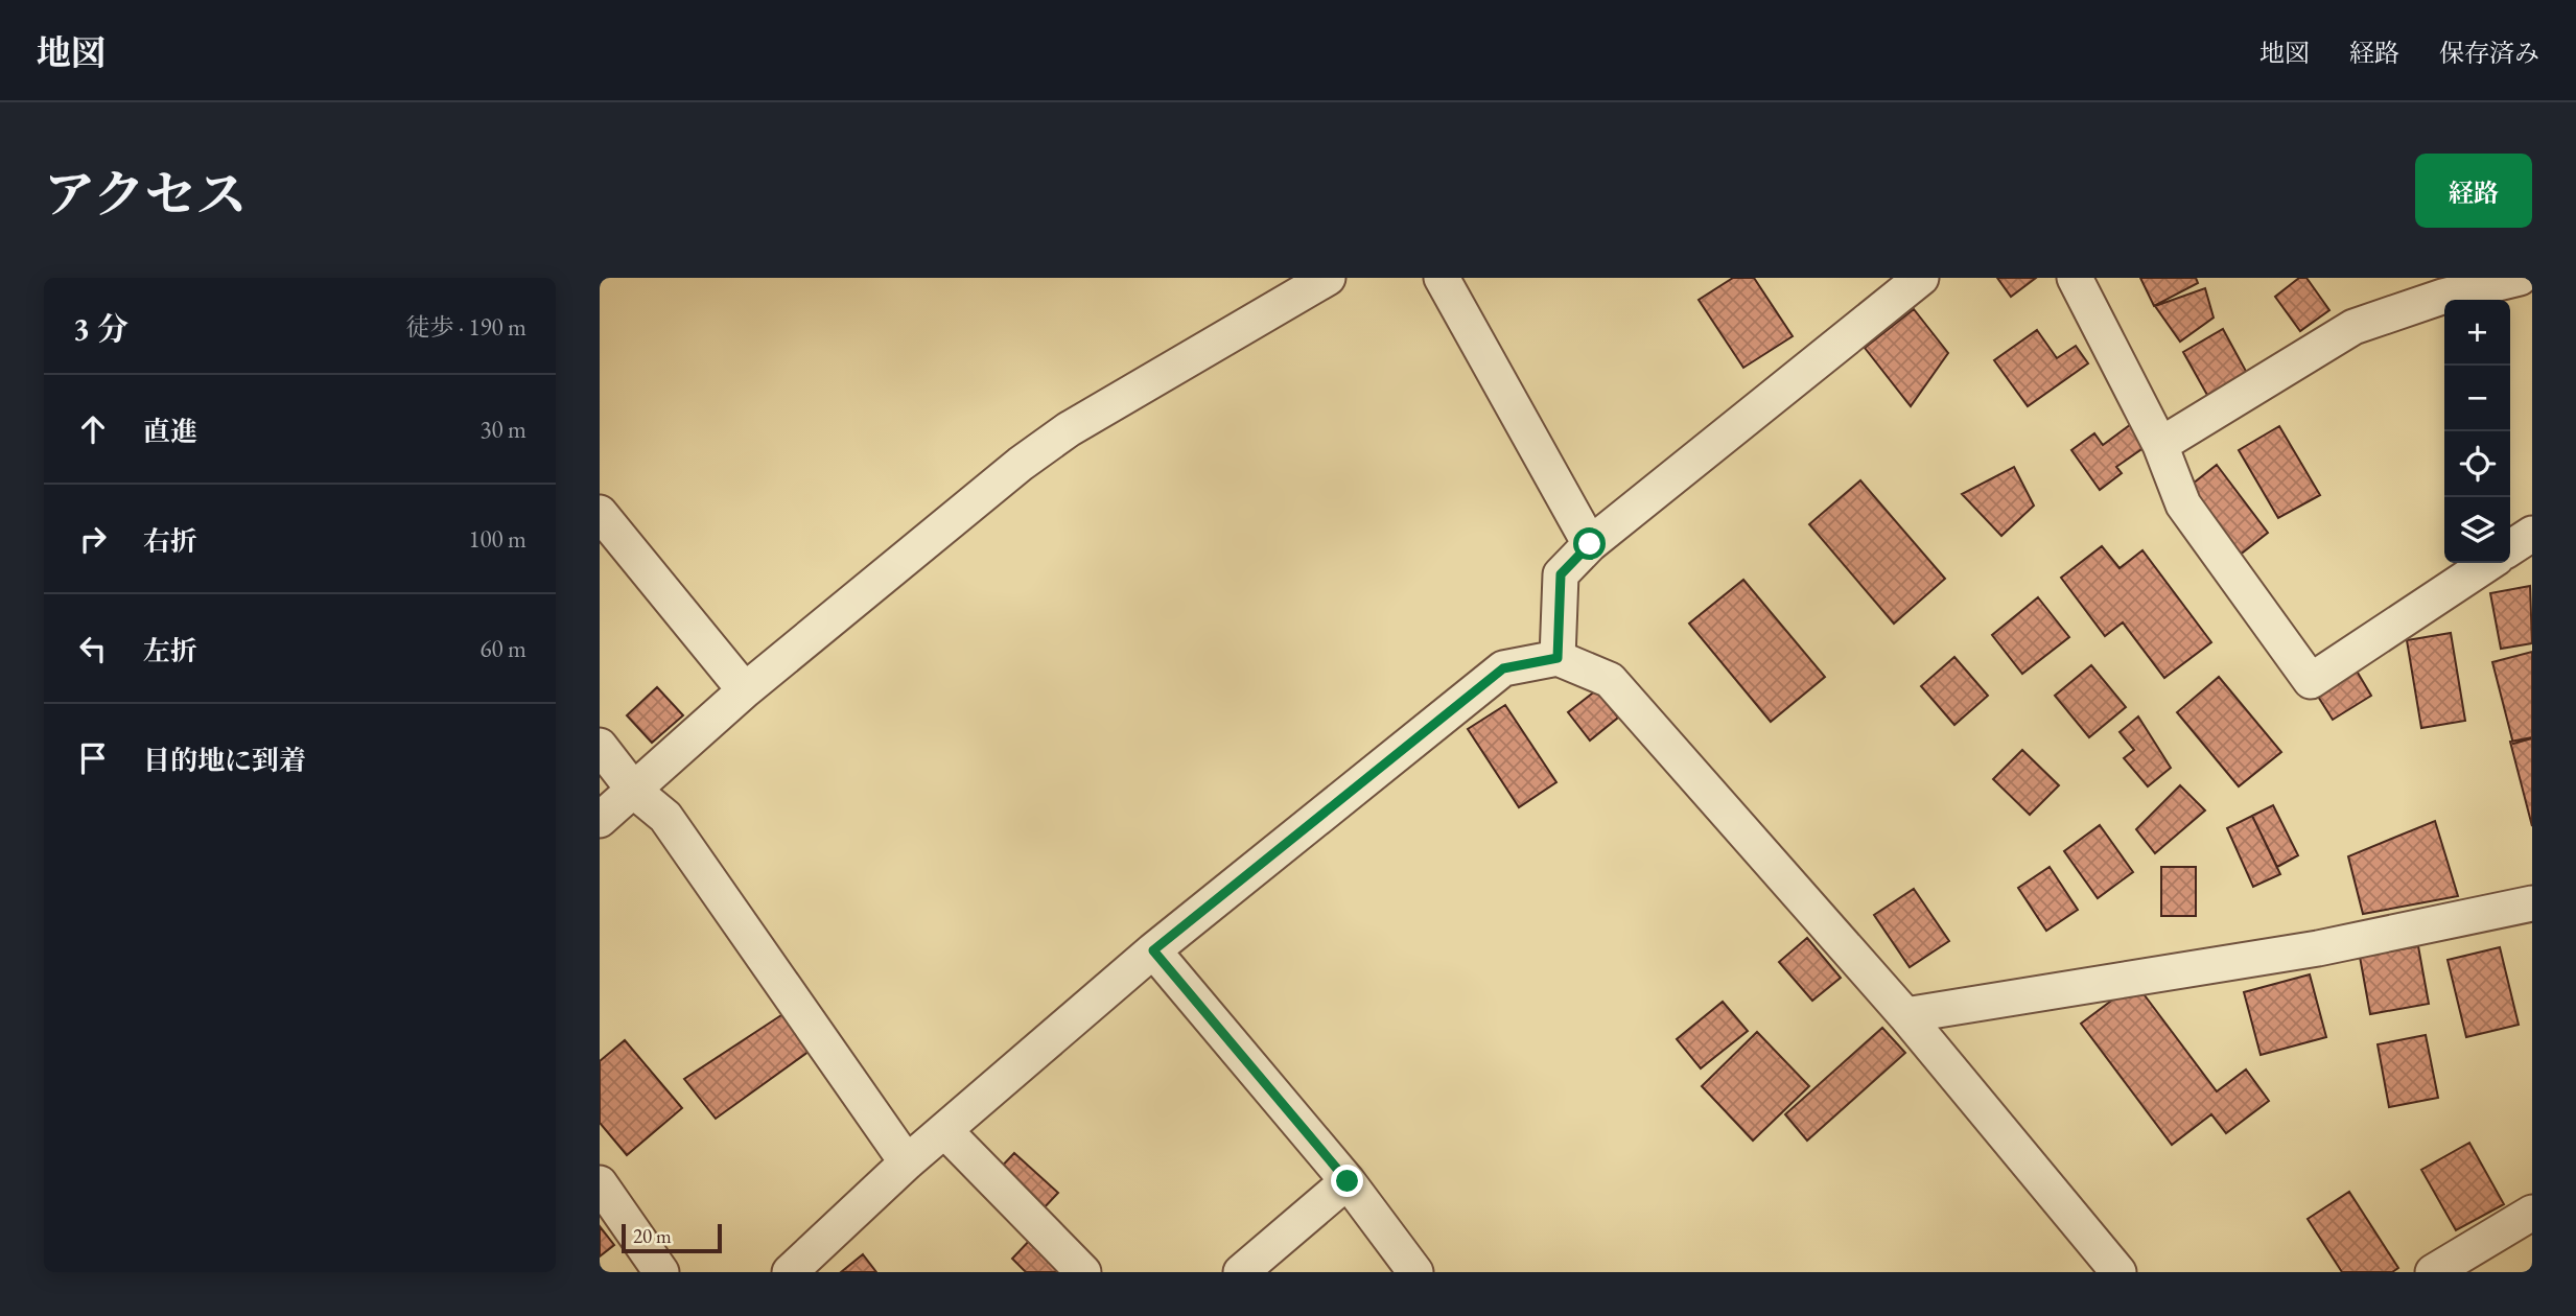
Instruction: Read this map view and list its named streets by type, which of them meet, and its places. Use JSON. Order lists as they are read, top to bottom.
{
  "scale_bar": "20 m",
  "page": {
    "header": "地図",
    "nav": ["地図", "経路", "保存済み"],
    "title": "アクセス",
    "buttons": "経路",
    "heading": ["3 分", "徒歩 · 190 m"],
    "map_buttons": ["+", "−"],
    "list": [
      ["直進", "30 m"],
      ["右折", "100 m"],
      ["左折", "60 m"],
      "目的地に到着"
    ],
    "scale": "20 m"
  }
}
